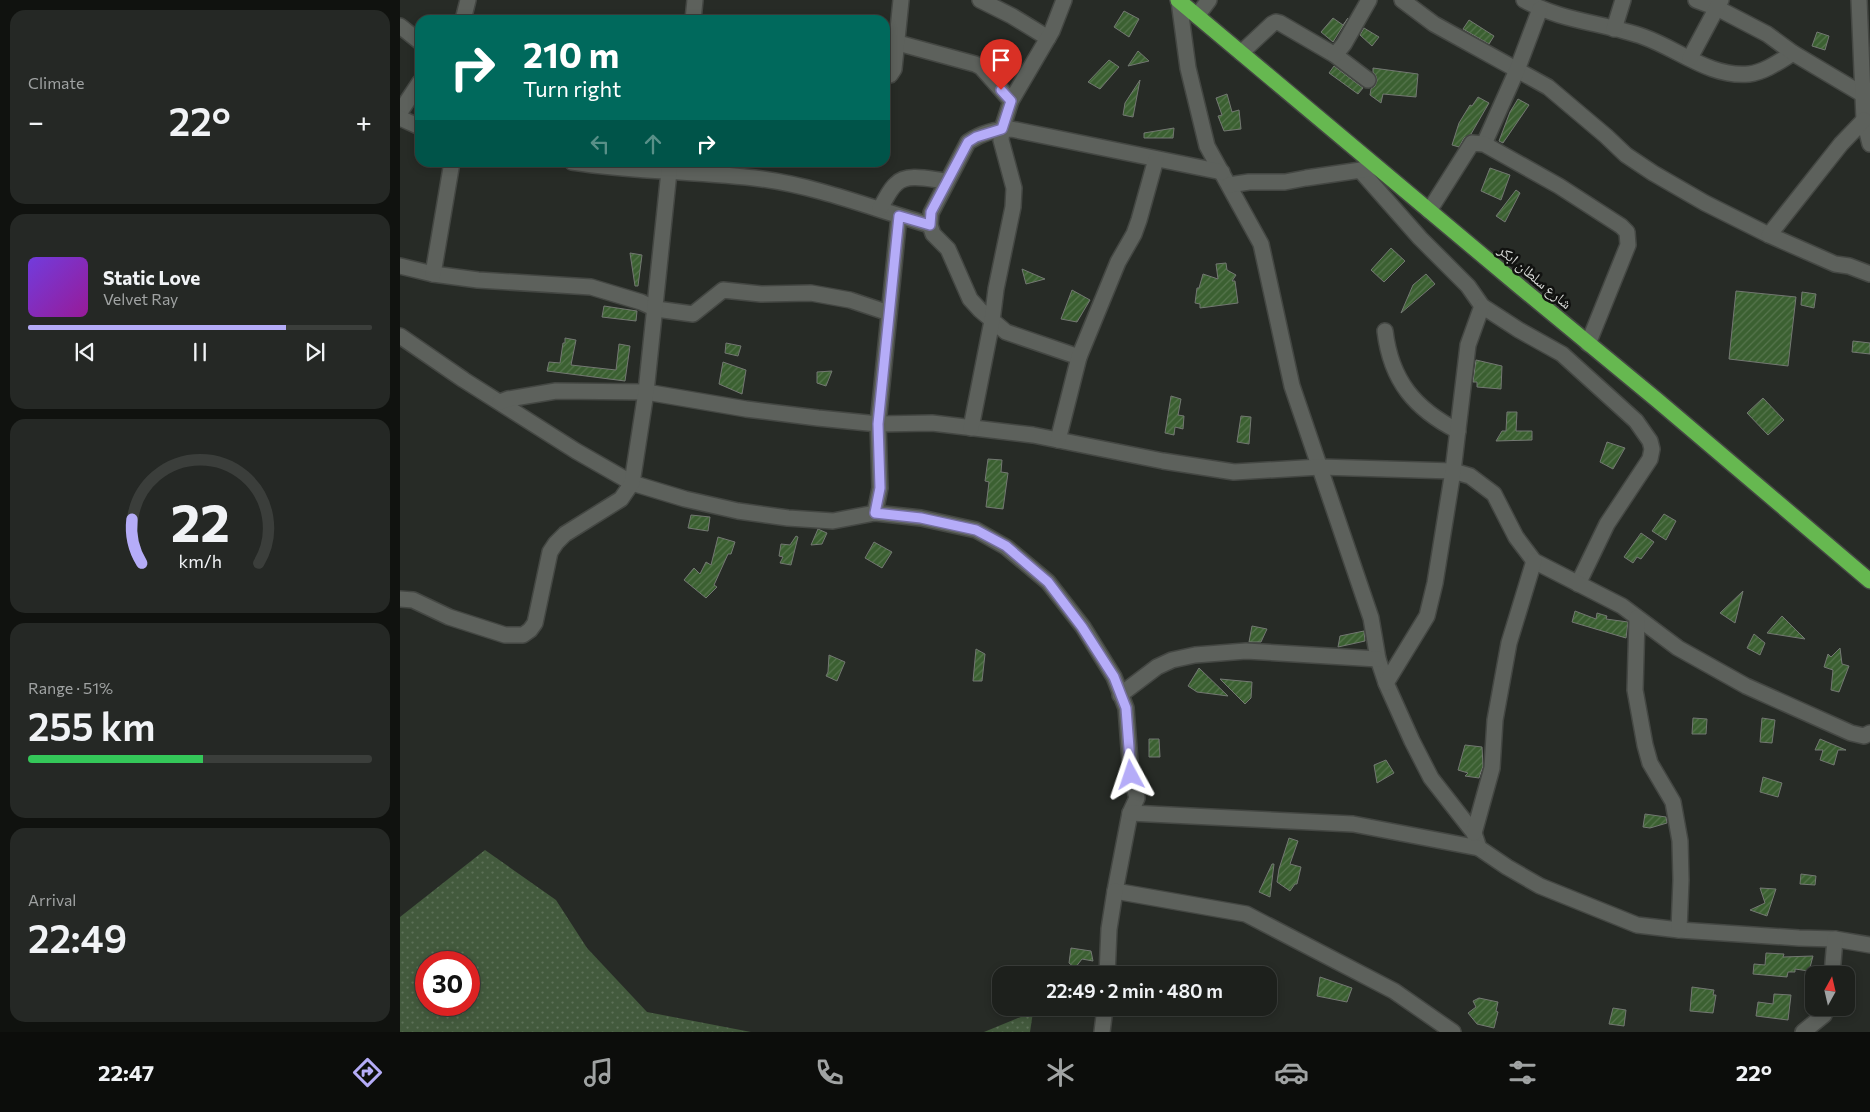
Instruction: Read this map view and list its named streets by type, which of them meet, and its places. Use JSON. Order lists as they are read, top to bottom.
{
  "streets": {
    "highway": ["شارع سلطان ابكر"]
  },
  "north": "top",
  "page": {
    "tile": [
      "Climate",
      ["Range · 51%", "255 km"],
      ["Arrival", "22:49"]
    ],
    "turn": ["210 m", "Turn right"],
    "heat": ["−", "22°", "+"],
    "song": ["Static Love", "Velvet Ray"],
    "limit": "30",
    "trip": "22:49 · 2 min · 480 m",
    "tabs": ["22:47", "22°"],
    "gauge": ["22", "km/h"]
  }
}
